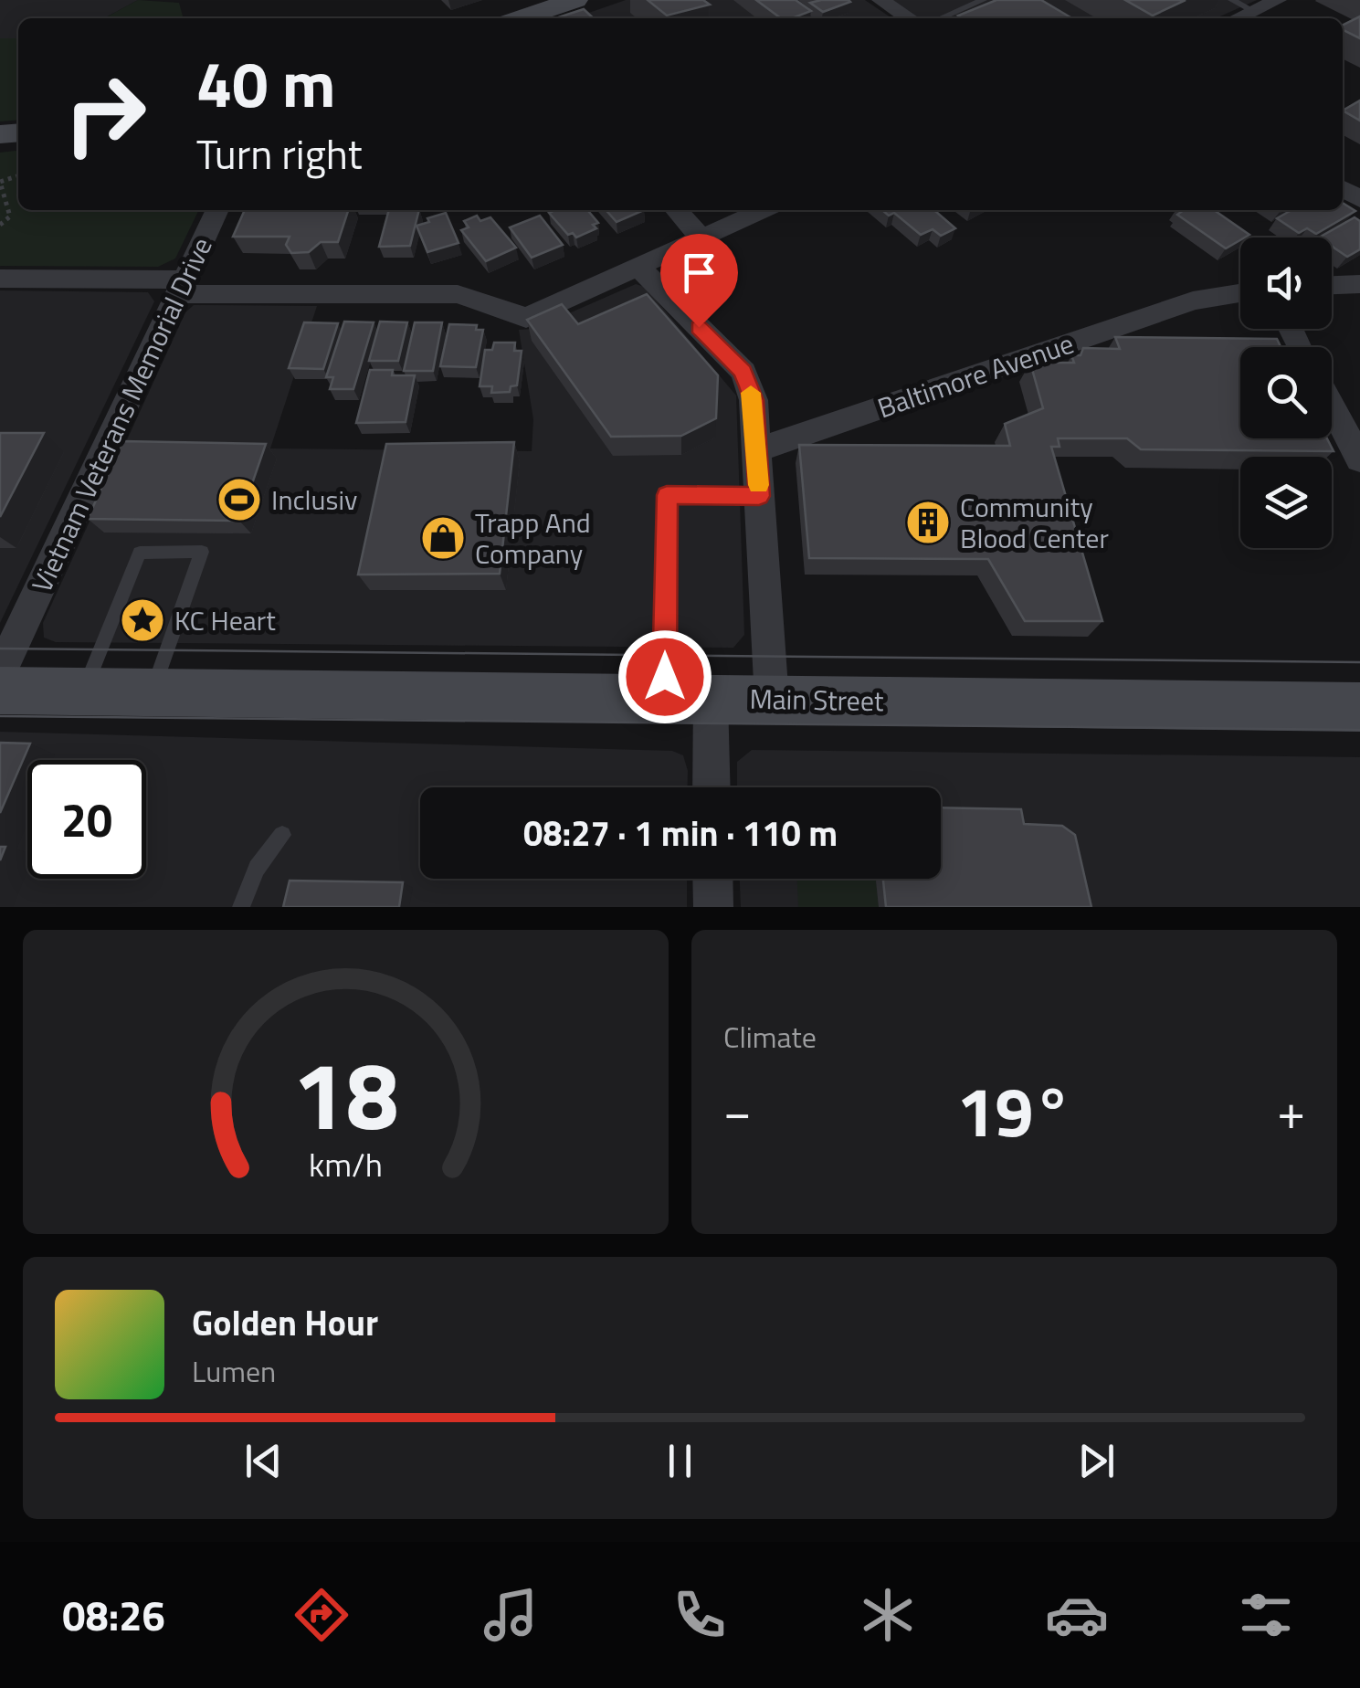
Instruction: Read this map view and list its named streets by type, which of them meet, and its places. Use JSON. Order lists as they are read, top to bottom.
{
  "streets": {
    "main road": ["Main Street"],
    "street": ["Baltimore Avenue", "Vietnam Veterans Memorial Drive"]
  },
  "places": {
    "sports": ["Inclusiv"],
    "building": ["Community Blood Center"],
    "shop": ["Trapp And Company"],
    "place": ["KC Heart"]
  },
  "page": {
    "turn": ["40 m", "Turn right"],
    "limit": "20",
    "trip": "08:27 · 1 min · 110 m",
    "tile": "Climate",
    "heat": ["−", "19°", "+"],
    "song": ["Golden Hour", "Lumen"],
    "tabs": "08:26",
    "gauge": ["18", "km/h"]
  }
}
